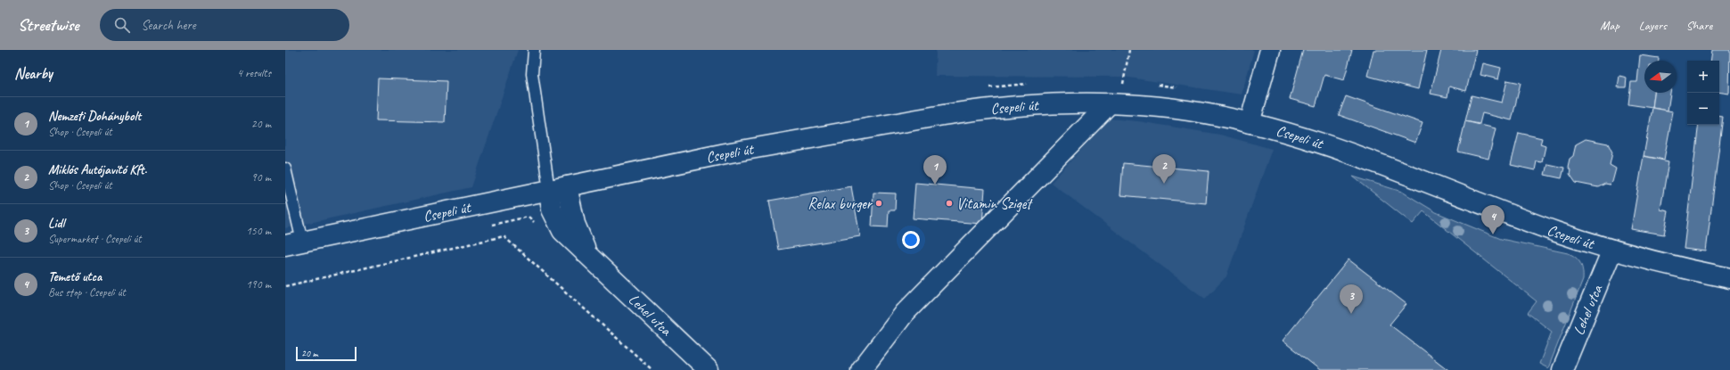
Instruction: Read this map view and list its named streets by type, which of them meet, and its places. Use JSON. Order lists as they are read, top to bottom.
{
  "streets": {
    "street": ["Csepeli út", "Lehel utca"]
  },
  "crossings": [
    ["Csepeli út", "Lehel utca"]
  ],
  "places": ["Relax burger", "Vitamin Sziget"],
  "scale_bar": "20 m",
  "north": "left",
  "page": {
    "header": "Streetwise",
    "search": "Search here",
    "nav": ["Map", "Layers", "Share"],
    "heading": ["Nearby", "4 results"],
    "map_buttons": ["+", "−"],
    "list": [
      {
        "mark": "1",
        "name": "Nemzeti Dohánybolt",
        "note": "Shop · Csepeli út",
        "value": "20 m"
      },
      {
        "mark": "2",
        "name": "Miklós Autójavító Kft.",
        "note": "Shop · Csepeli út",
        "value": "90 m"
      },
      {
        "mark": "3",
        "name": "Lidl",
        "note": "Supermarket · Csepeli út",
        "value": "150 m"
      },
      {
        "mark": "4",
        "name": "Temető utca",
        "note": "Bus stop · Csepeli út",
        "value": "190 m"
      }
    ],
    "pins": [
      "2",
      "1",
      "4",
      "3"
    ],
    "scale": "20 m"
  }
}
